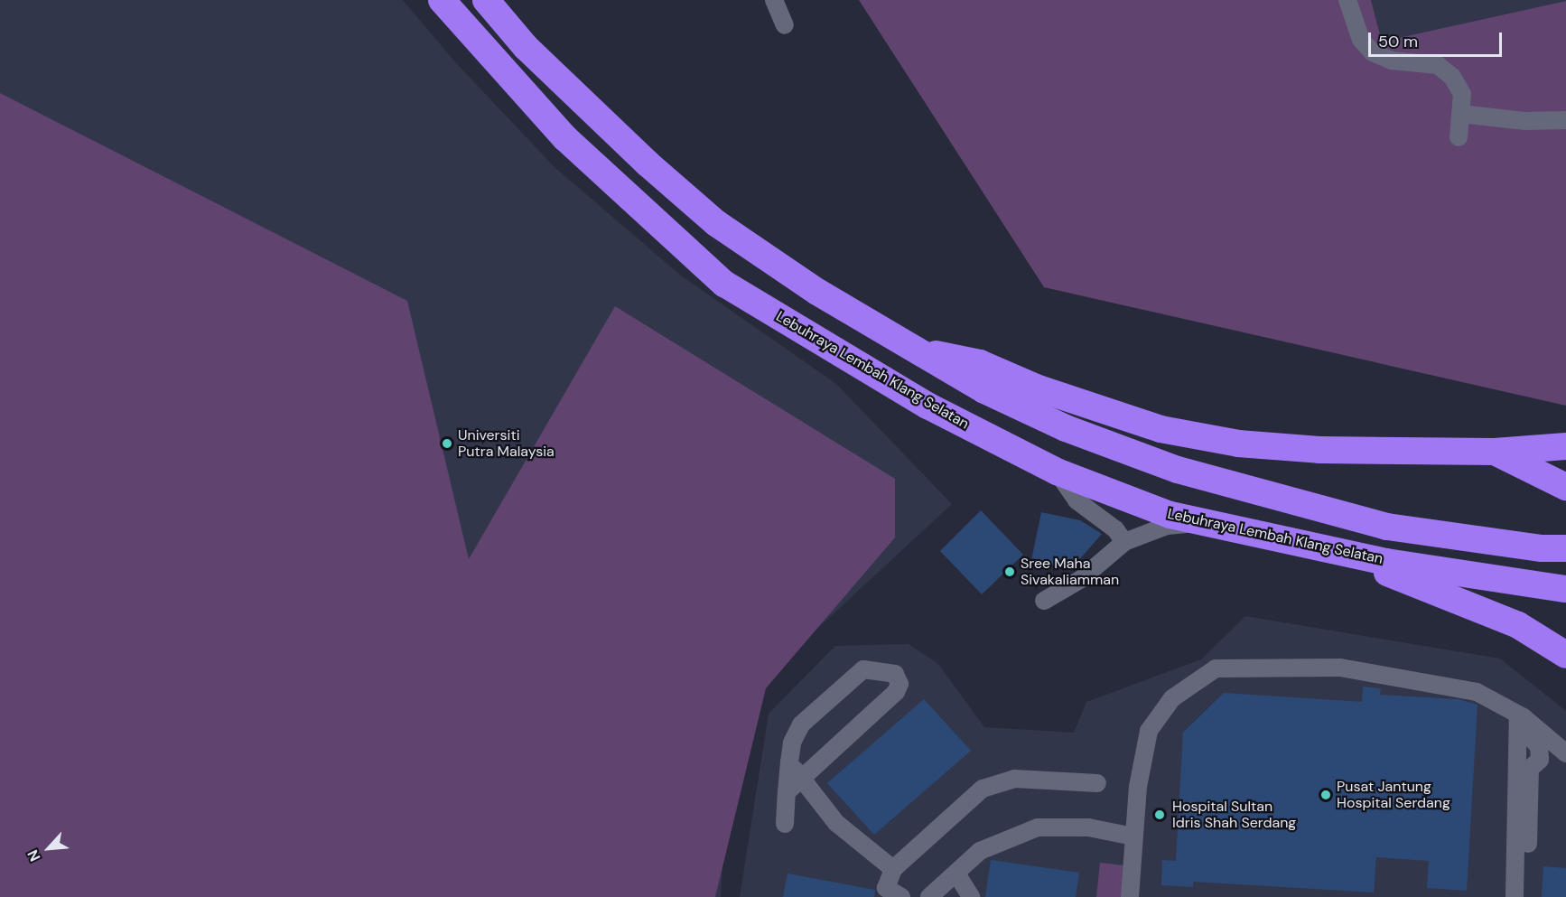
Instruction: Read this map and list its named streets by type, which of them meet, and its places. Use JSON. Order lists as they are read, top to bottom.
{
  "streets": {
    "highway": ["Lebuhraya Lembah Klang Selatan"]
  },
  "places": [
    "Universiti Putra Malaysia",
    "Sree Maha Sivakaliamman",
    "Pusat Jantung Hospital Serdang",
    "Hospital Sultan Idris Shah Serdang"
  ],
  "scale_bar": "50 m",
  "north": "bottom left"
}
